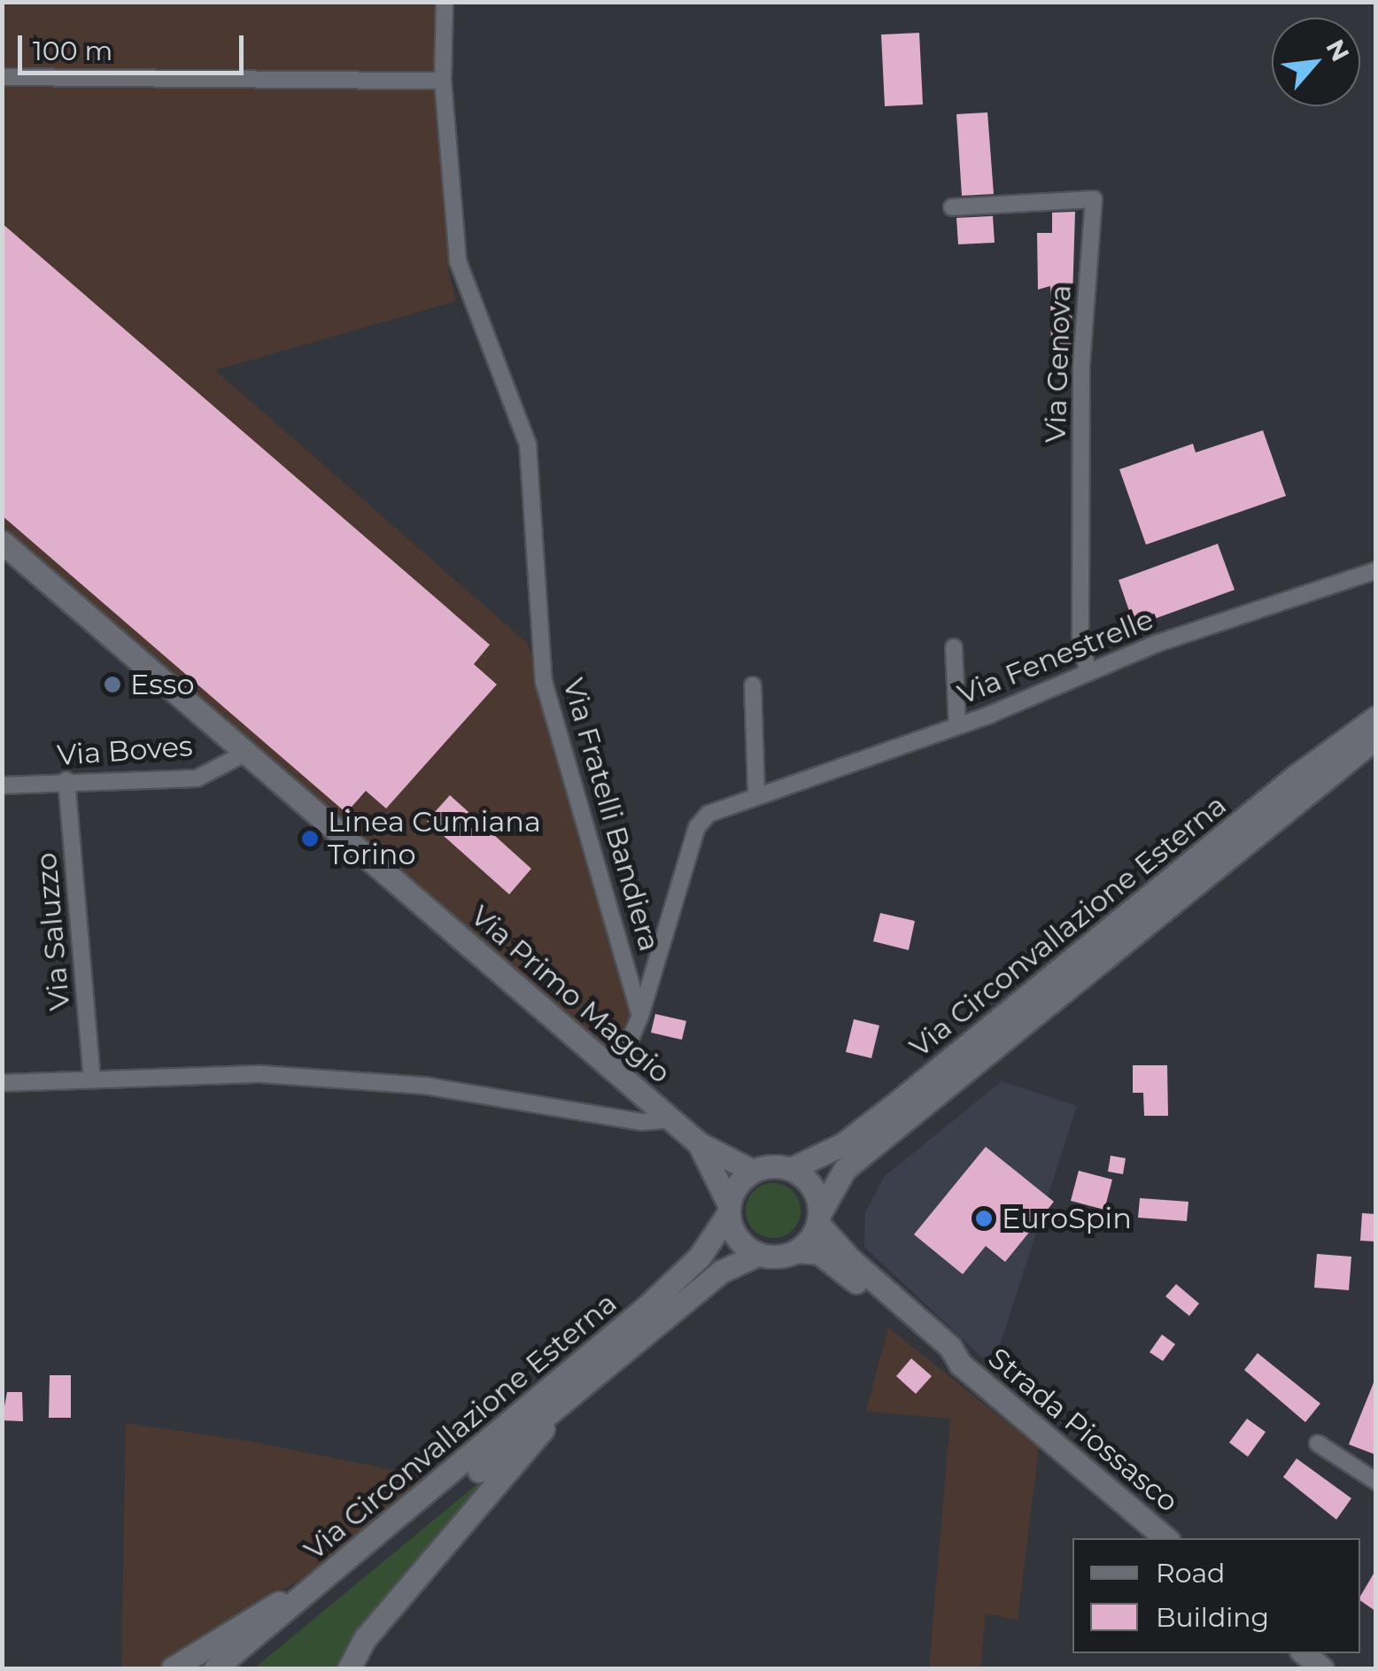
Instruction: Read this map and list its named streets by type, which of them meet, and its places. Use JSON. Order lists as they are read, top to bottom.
{
  "streets": {
    "main road": ["Via Circonvallazione Esterna", "Via Primo Maggio", "Strada Piossasco"],
    "street": [
      "Via Genova",
      "Via Fenestrelle",
      "Via Boves",
      "Via Fratelli Bandiera",
      "Via Saluzzo"
    ]
  },
  "crossings": [
    ["Via Genova", "Via Fenestrelle"],
    ["Via Fenestrelle", "Via Fratelli Bandiera"],
    ["Via Fenestrelle", "Via Primo Maggio"],
    ["Via Boves", "Via Saluzzo"],
    ["Via Boves", "Via Primo Maggio"],
    ["Via Circonvallazione Esterna", "Via Primo Maggio"],
    ["Via Circonvallazione Esterna", "Strada Piossasco"],
    ["Via Primo Maggio", "Strada Piossasco"]
  ],
  "places": ["Esso", "Linea Cumiana Torino", "EuroSpin"],
  "legend": ["Road", "Building"],
  "scale_bar": "100 m",
  "north": "top right"
}
